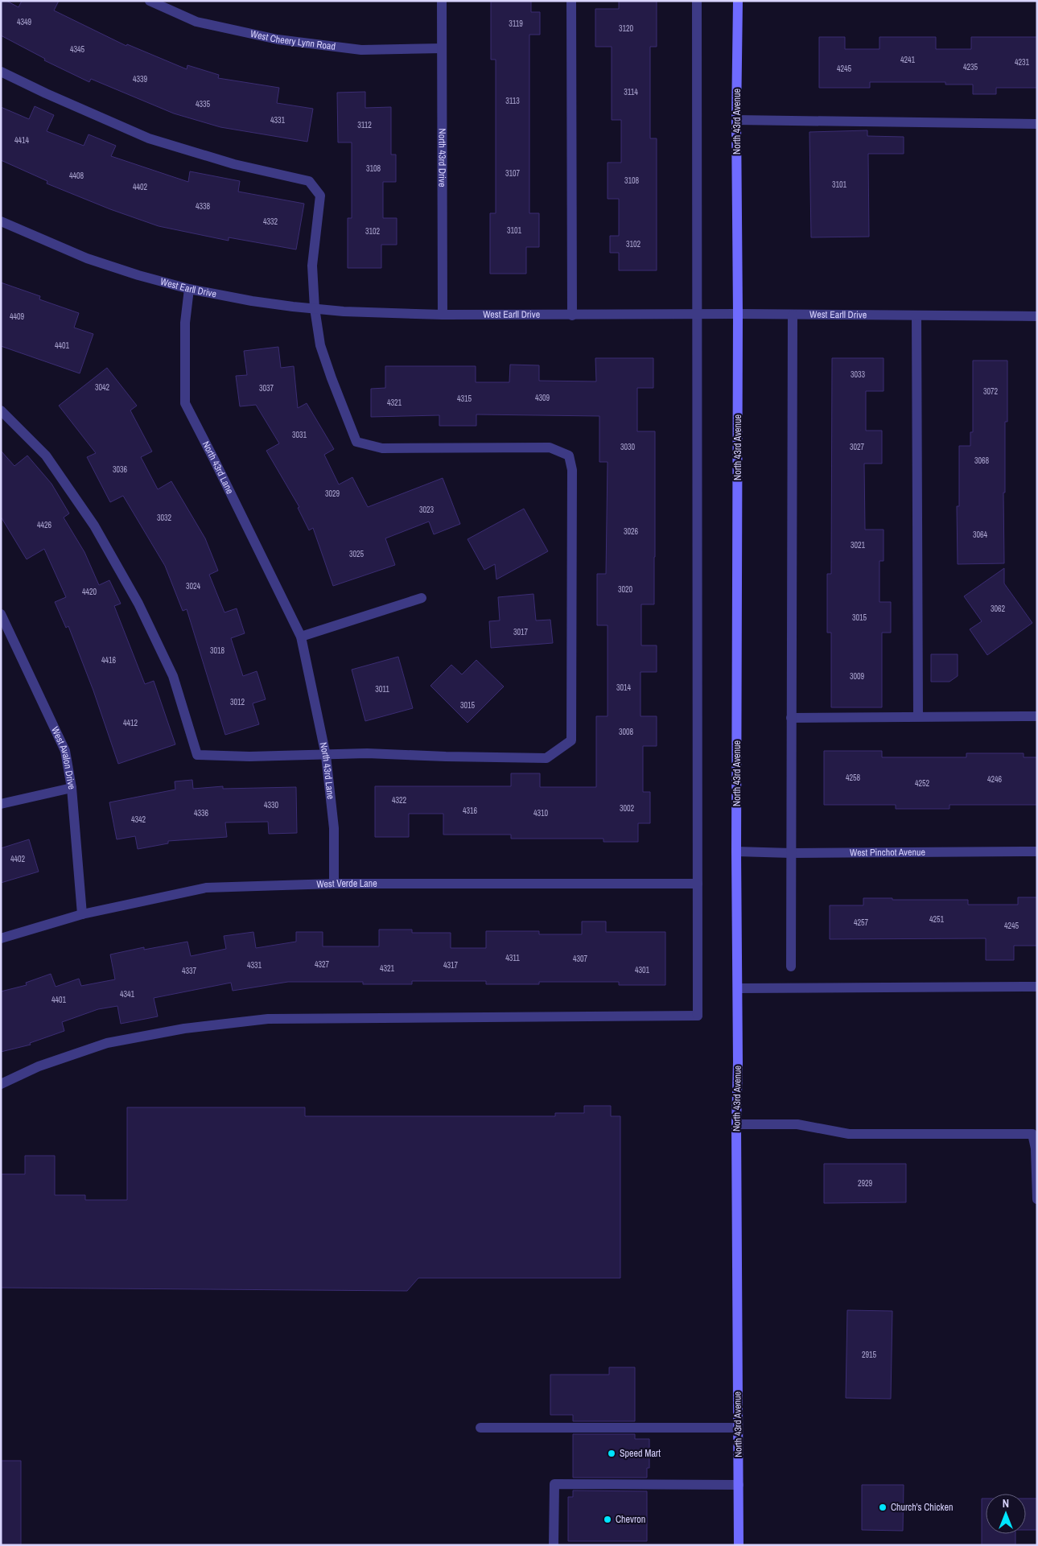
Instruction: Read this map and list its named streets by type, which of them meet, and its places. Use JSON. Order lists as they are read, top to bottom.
{
  "streets": {
    "main road": ["North 43rd Avenue"],
    "street": [
      "West Cheery Lynn Road",
      "North 43rd Drive",
      "West Earll Drive",
      "North 43rd Lane",
      "West Avalon Drive",
      "West Pinchot Avenue",
      "West Verde Lane"
    ]
  },
  "crossings": [
    ["West Cheery Lynn Road", "North 43rd Drive"],
    ["North 43rd Avenue", "West Earll Drive"],
    ["North 43rd Avenue", "West Pinchot Avenue"],
    ["North 43rd Drive", "West Earll Drive"],
    ["West Earll Drive", "North 43rd Lane"],
    ["North 43rd Lane", "West Verde Lane"],
    ["West Avalon Drive", "West Verde Lane"]
  ],
  "places": ["Speed Mart", "Church's Chicken", "Chevron"],
  "house_numbers": [
    "4349",
    "3119",
    "3120",
    "4345",
    "4241",
    "4231",
    "4235",
    "4245",
    "4339",
    "3114",
    "3113",
    "4335",
    "4331",
    "3112",
    "4414",
    "3108",
    "3107",
    "4408",
    "3108",
    "3101",
    "4402",
    "4338",
    "4332",
    "3101",
    "3102",
    "3102",
    "4409",
    "4401",
    "3033",
    "3042",
    "3037",
    "3072",
    "4309",
    "4315",
    "4321",
    "3031",
    "3030",
    "3027",
    "3068",
    "3036",
    "3029",
    "3023",
    "3032",
    "4426",
    "3026",
    "3064",
    "3021",
    "3025",
    "3024",
    "3020",
    "4420",
    "3062",
    "3015",
    "3017",
    "3018",
    "4416",
    "3009",
    "3014",
    "3011",
    "3012",
    "3015",
    "4412",
    "3008",
    "4258",
    "4246",
    "4252",
    "4322",
    "4330",
    "3002",
    "4316",
    "4336",
    "4310",
    "4342",
    "4402",
    "4251",
    "4257",
    "4245",
    "4311",
    "4307",
    "4327",
    "4331",
    "4317",
    "4321",
    "4301",
    "4337",
    "4341",
    "4401",
    "2929",
    "2915"
  ],
  "north": "top"
}
